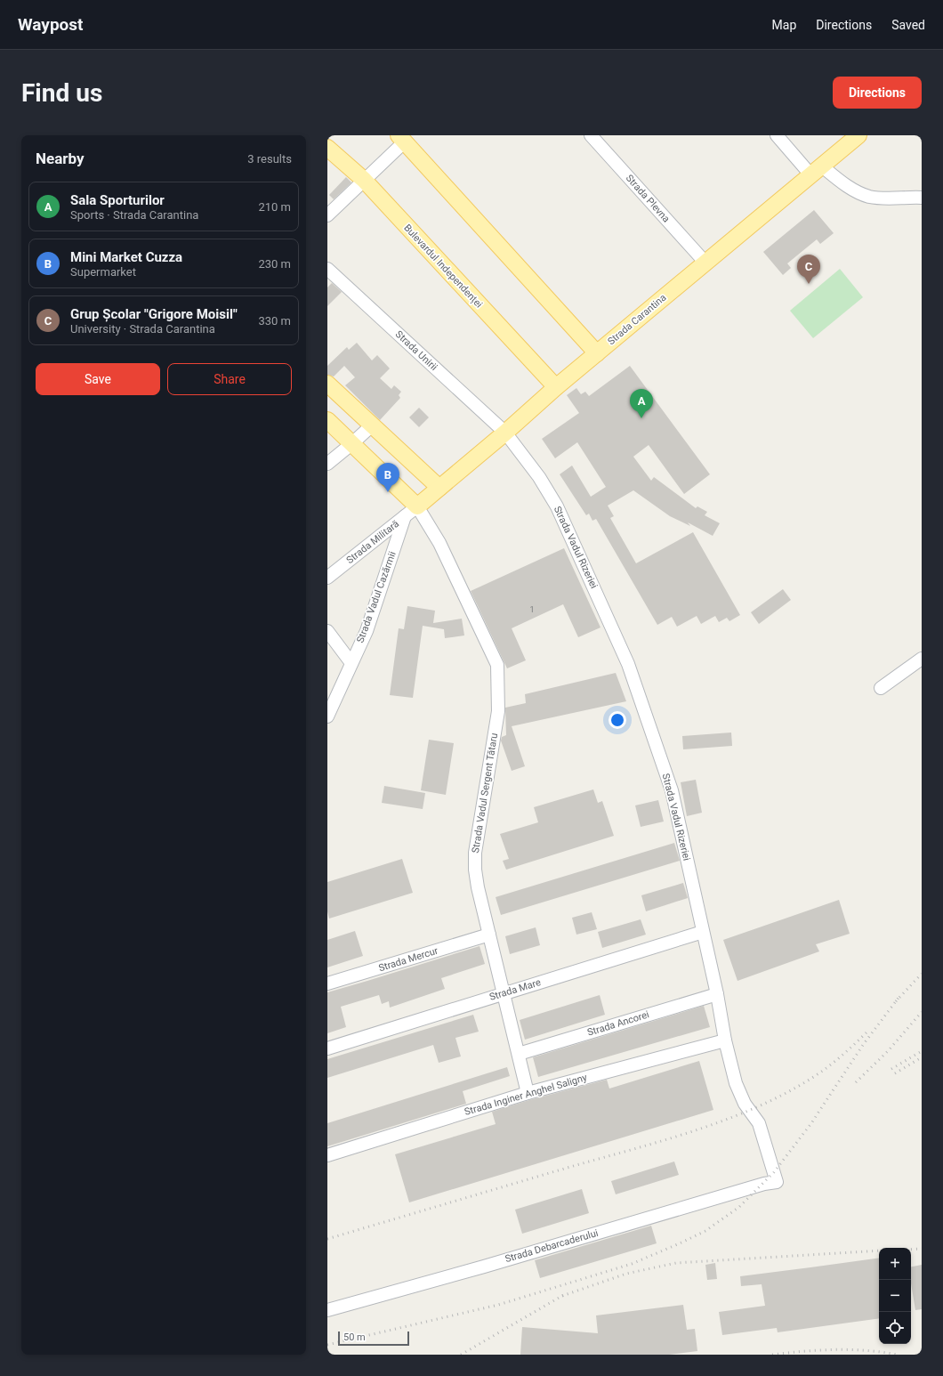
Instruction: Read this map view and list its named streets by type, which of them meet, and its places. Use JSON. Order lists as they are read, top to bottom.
{
  "streets": {
    "main road": ["Bulevardul Independenței", "Strada Carantina"],
    "street": [
      "Strada Plevna",
      "Strada Unirii",
      "Strada Militară",
      "Strada Vadul Rizeriei",
      "Strada Vadul Cazărmii",
      "Strada Vadul Sergent Tătaru",
      "Strada Mercur",
      "Strada Mare",
      "Strada Ancorei",
      "Strada Inginer Anghel Saligny",
      "Strada Debarcaderului"
    ]
  },
  "crossings": [
    ["Strada Plevna", "Strada Carantina"],
    ["Bulevardul Independenței", "Strada Carantina"],
    ["Strada Carantina", "Strada Unirii"],
    ["Strada Carantina", "Strada Militară"],
    ["Strada Carantina", "Strada Vadul Rizeriei"],
    ["Strada Carantina", "Strada Vadul Sergent Tătaru"],
    ["Strada Unirii", "Strada Vadul Rizeriei"],
    ["Strada Militară", "Strada Vadul Cazărmii"],
    ["Strada Militară", "Strada Vadul Sergent Tătaru"],
    ["Strada Vadul Rizeriei", "Strada Mare"],
    ["Strada Vadul Rizeriei", "Strada Ancorei"],
    ["Strada Vadul Rizeriei", "Strada Inginer Anghel Saligny"],
    ["Strada Vadul Rizeriei", "Strada Debarcaderului"],
    ["Strada Vadul Sergent Tătaru", "Strada Mercur"],
    ["Strada Vadul Sergent Tătaru", "Strada Mare"],
    ["Strada Vadul Sergent Tătaru", "Strada Ancorei"],
    ["Strada Vadul Sergent Tătaru", "Strada Inginer Anghel Saligny"]
  ],
  "house_numbers": ["1"],
  "scale_bar": "50 m",
  "page": {
    "header": "Waypost",
    "nav": ["Map", "Directions", "Saved"],
    "buttons": [
      "Directions",
      ["Save", "Share"]
    ],
    "title": "Find us",
    "heading": ["Nearby", "3 results"],
    "list": [
      {
        "mark": "A",
        "name": "Sala Sporturilor",
        "note": "Sports · Strada Carantina",
        "value": "210 m"
      },
      {
        "mark": "B",
        "name": "Mini Market Cuzza",
        "note": "Supermarket",
        "value": "230 m"
      },
      {
        "mark": "C",
        "name": "Grup Școlar \"Grigore Moisil\"",
        "note": "University · Strada Carantina",
        "value": "330 m"
      }
    ],
    "pins": ["C", "A", "B"],
    "map_buttons": ["+", "−"],
    "scale": "50 m"
  }
}
